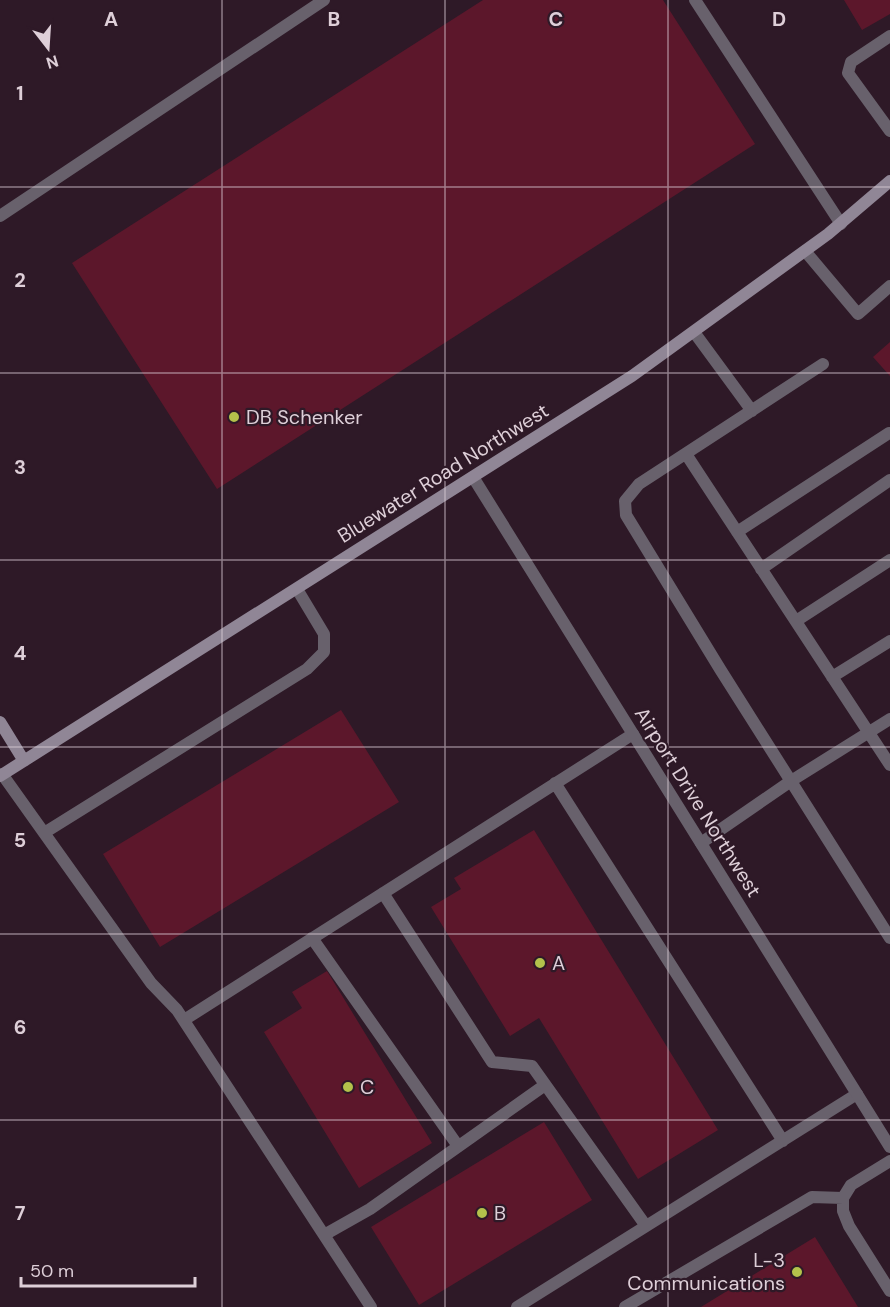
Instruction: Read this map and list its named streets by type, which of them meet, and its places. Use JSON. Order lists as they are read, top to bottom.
{
  "streets": {
    "street": ["Bluewater Road Northwest", "Airport Drive Northwest"]
  },
  "crossings": [
    ["Bluewater Road Northwest", "Airport Drive Northwest"]
  ],
  "places": [
    "DB Schenker",
    "A",
    "C",
    "B",
    "L-3 Communications"
  ],
  "scale_bar": "50 m",
  "north": "bottom",
  "grid": {
    "columns": [
      "A",
      "B",
      "C",
      "D"
    ],
    "rows": [
      "1",
      "2",
      "3",
      "4",
      "5",
      "6",
      "7"
    ]
  }
}
